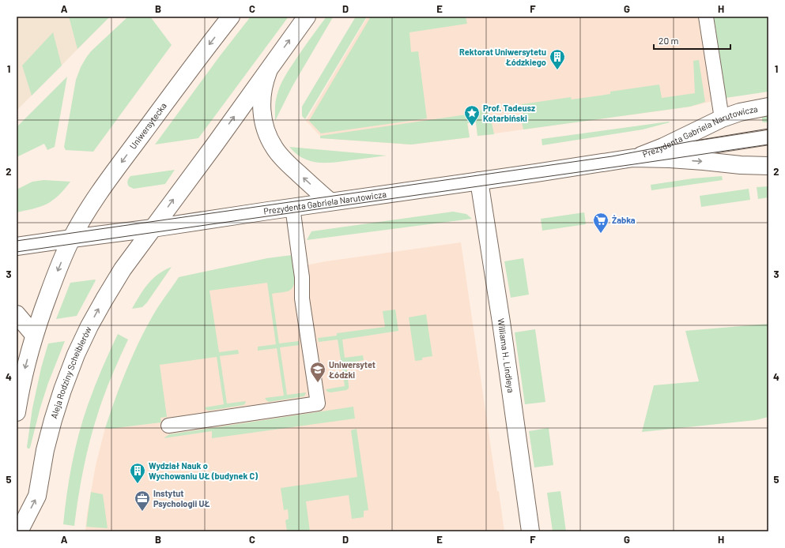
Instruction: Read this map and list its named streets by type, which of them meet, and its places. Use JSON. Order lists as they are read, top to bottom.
{
  "streets": {
    "street": [
      "Uniwersytecka",
      "Prezydenta Gabriela Narutowicza",
      "Williama H. Lindleya",
      "Aleja Rodziny Scheiblerów"
    ]
  },
  "crossings": [
    ["Uniwersytecka", "Prezydenta Gabriela Narutowicza"],
    ["Prezydenta Gabriela Narutowicza", "Williama H. Lindleya"],
    ["Prezydenta Gabriela Narutowicza", "Aleja Rodziny Scheiblerów"]
  ],
  "places": {
    "building": ["Rektorat Uniwersytetu Łódzkiego", "Wydział Nauk o Wychowaniu UŁ (budynek C)"],
    "place": ["Prof. Tadeusz Kotarbiński"],
    "supermarket": ["Żabka"],
    "school or university": ["Uniwersytet Łódzki"],
    "office": ["Instytut Psychologii UŁ"]
  },
  "scale_bar": "20 m",
  "grid": {
    "columns": [
      "A",
      "B",
      "C",
      "D",
      "E",
      "F",
      "G",
      "H"
    ],
    "rows": [
      "1",
      "2",
      "3",
      "4",
      "5"
    ]
  }
}
